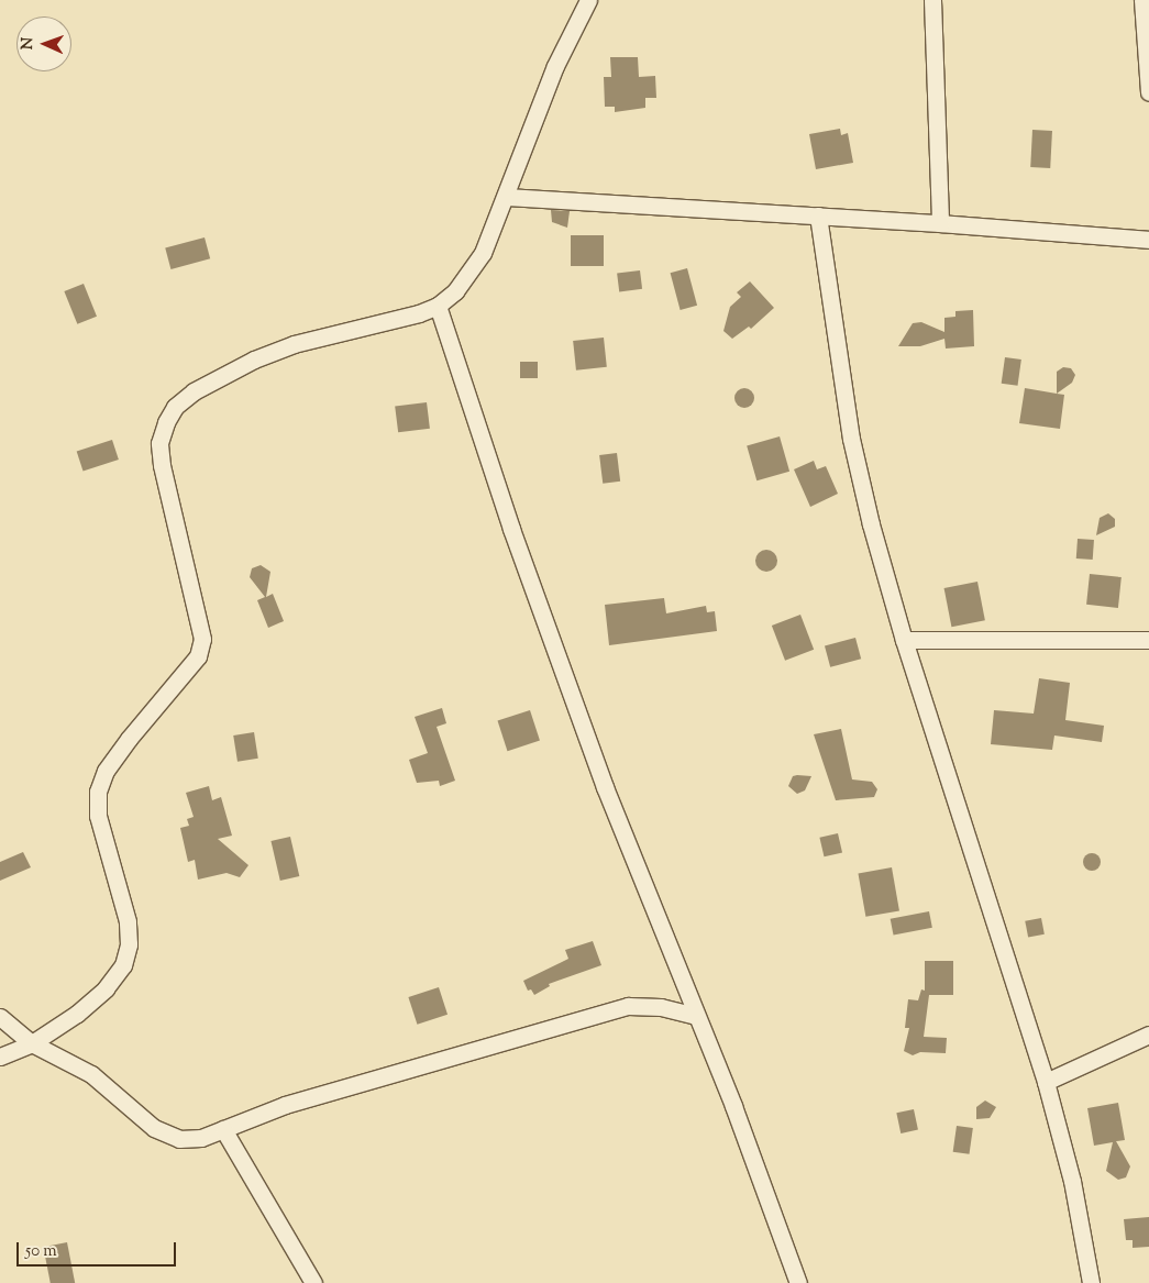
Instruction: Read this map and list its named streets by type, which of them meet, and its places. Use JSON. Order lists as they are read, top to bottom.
{
  "scale_bar": "50 m",
  "north": "left"
}
